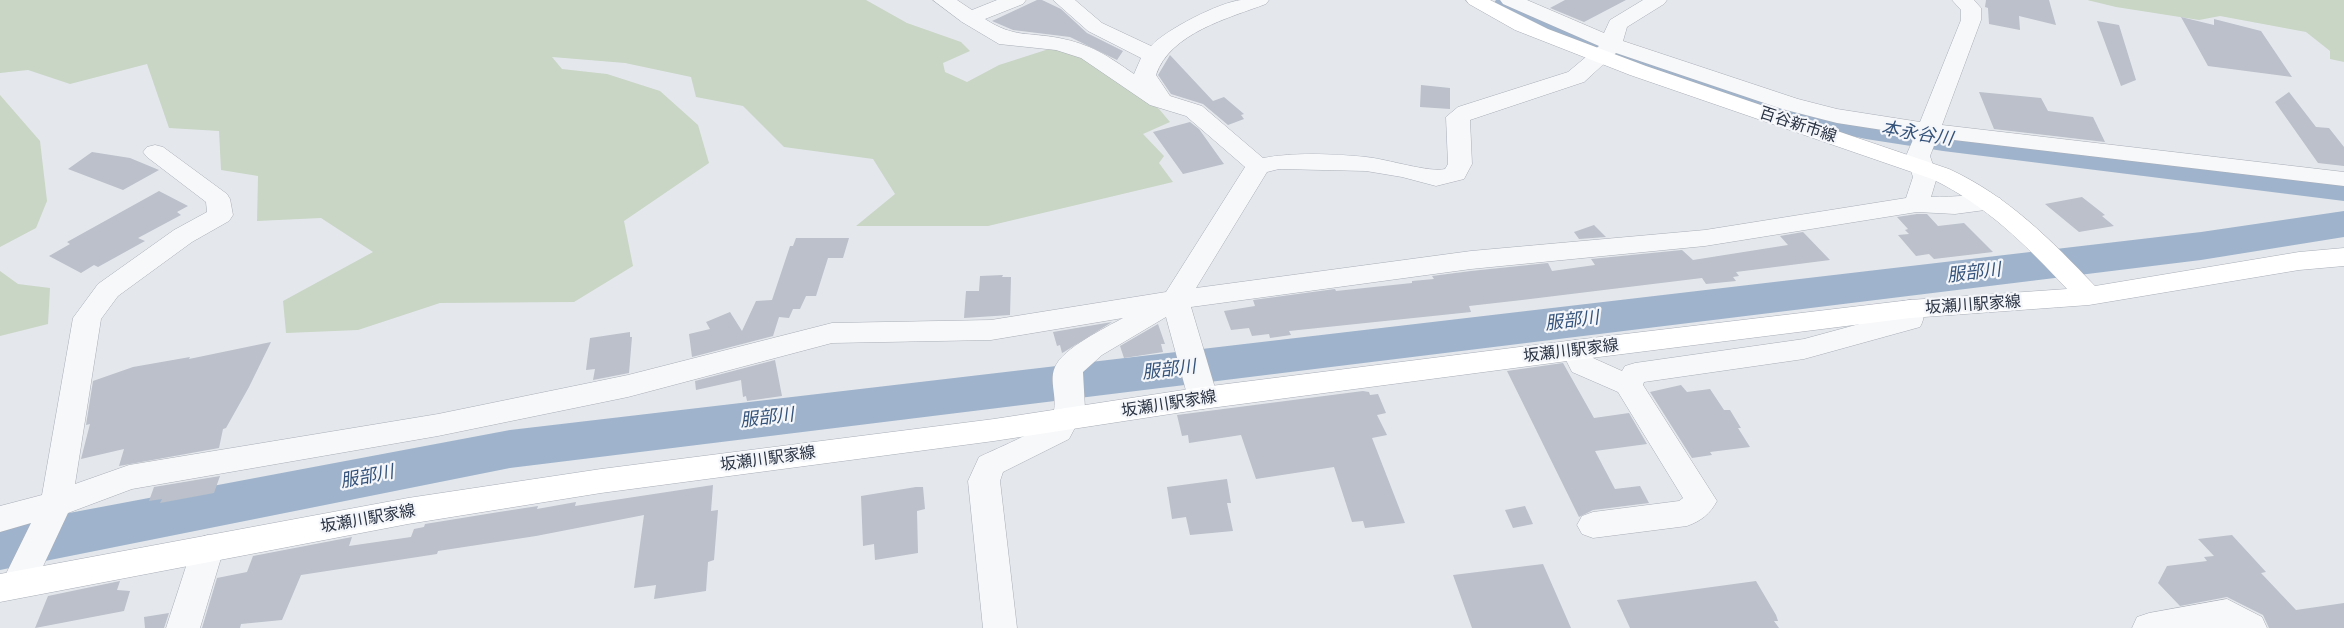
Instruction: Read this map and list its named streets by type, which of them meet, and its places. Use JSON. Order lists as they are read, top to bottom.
{
  "streets": {
    "main road": ["百谷新市線", "坂瀬川駅家線"]
  },
  "crossings": [
    ["百谷新市線", "坂瀬川駅家線"]
  ],
  "water": ["本永谷川", "服部川"]
}
